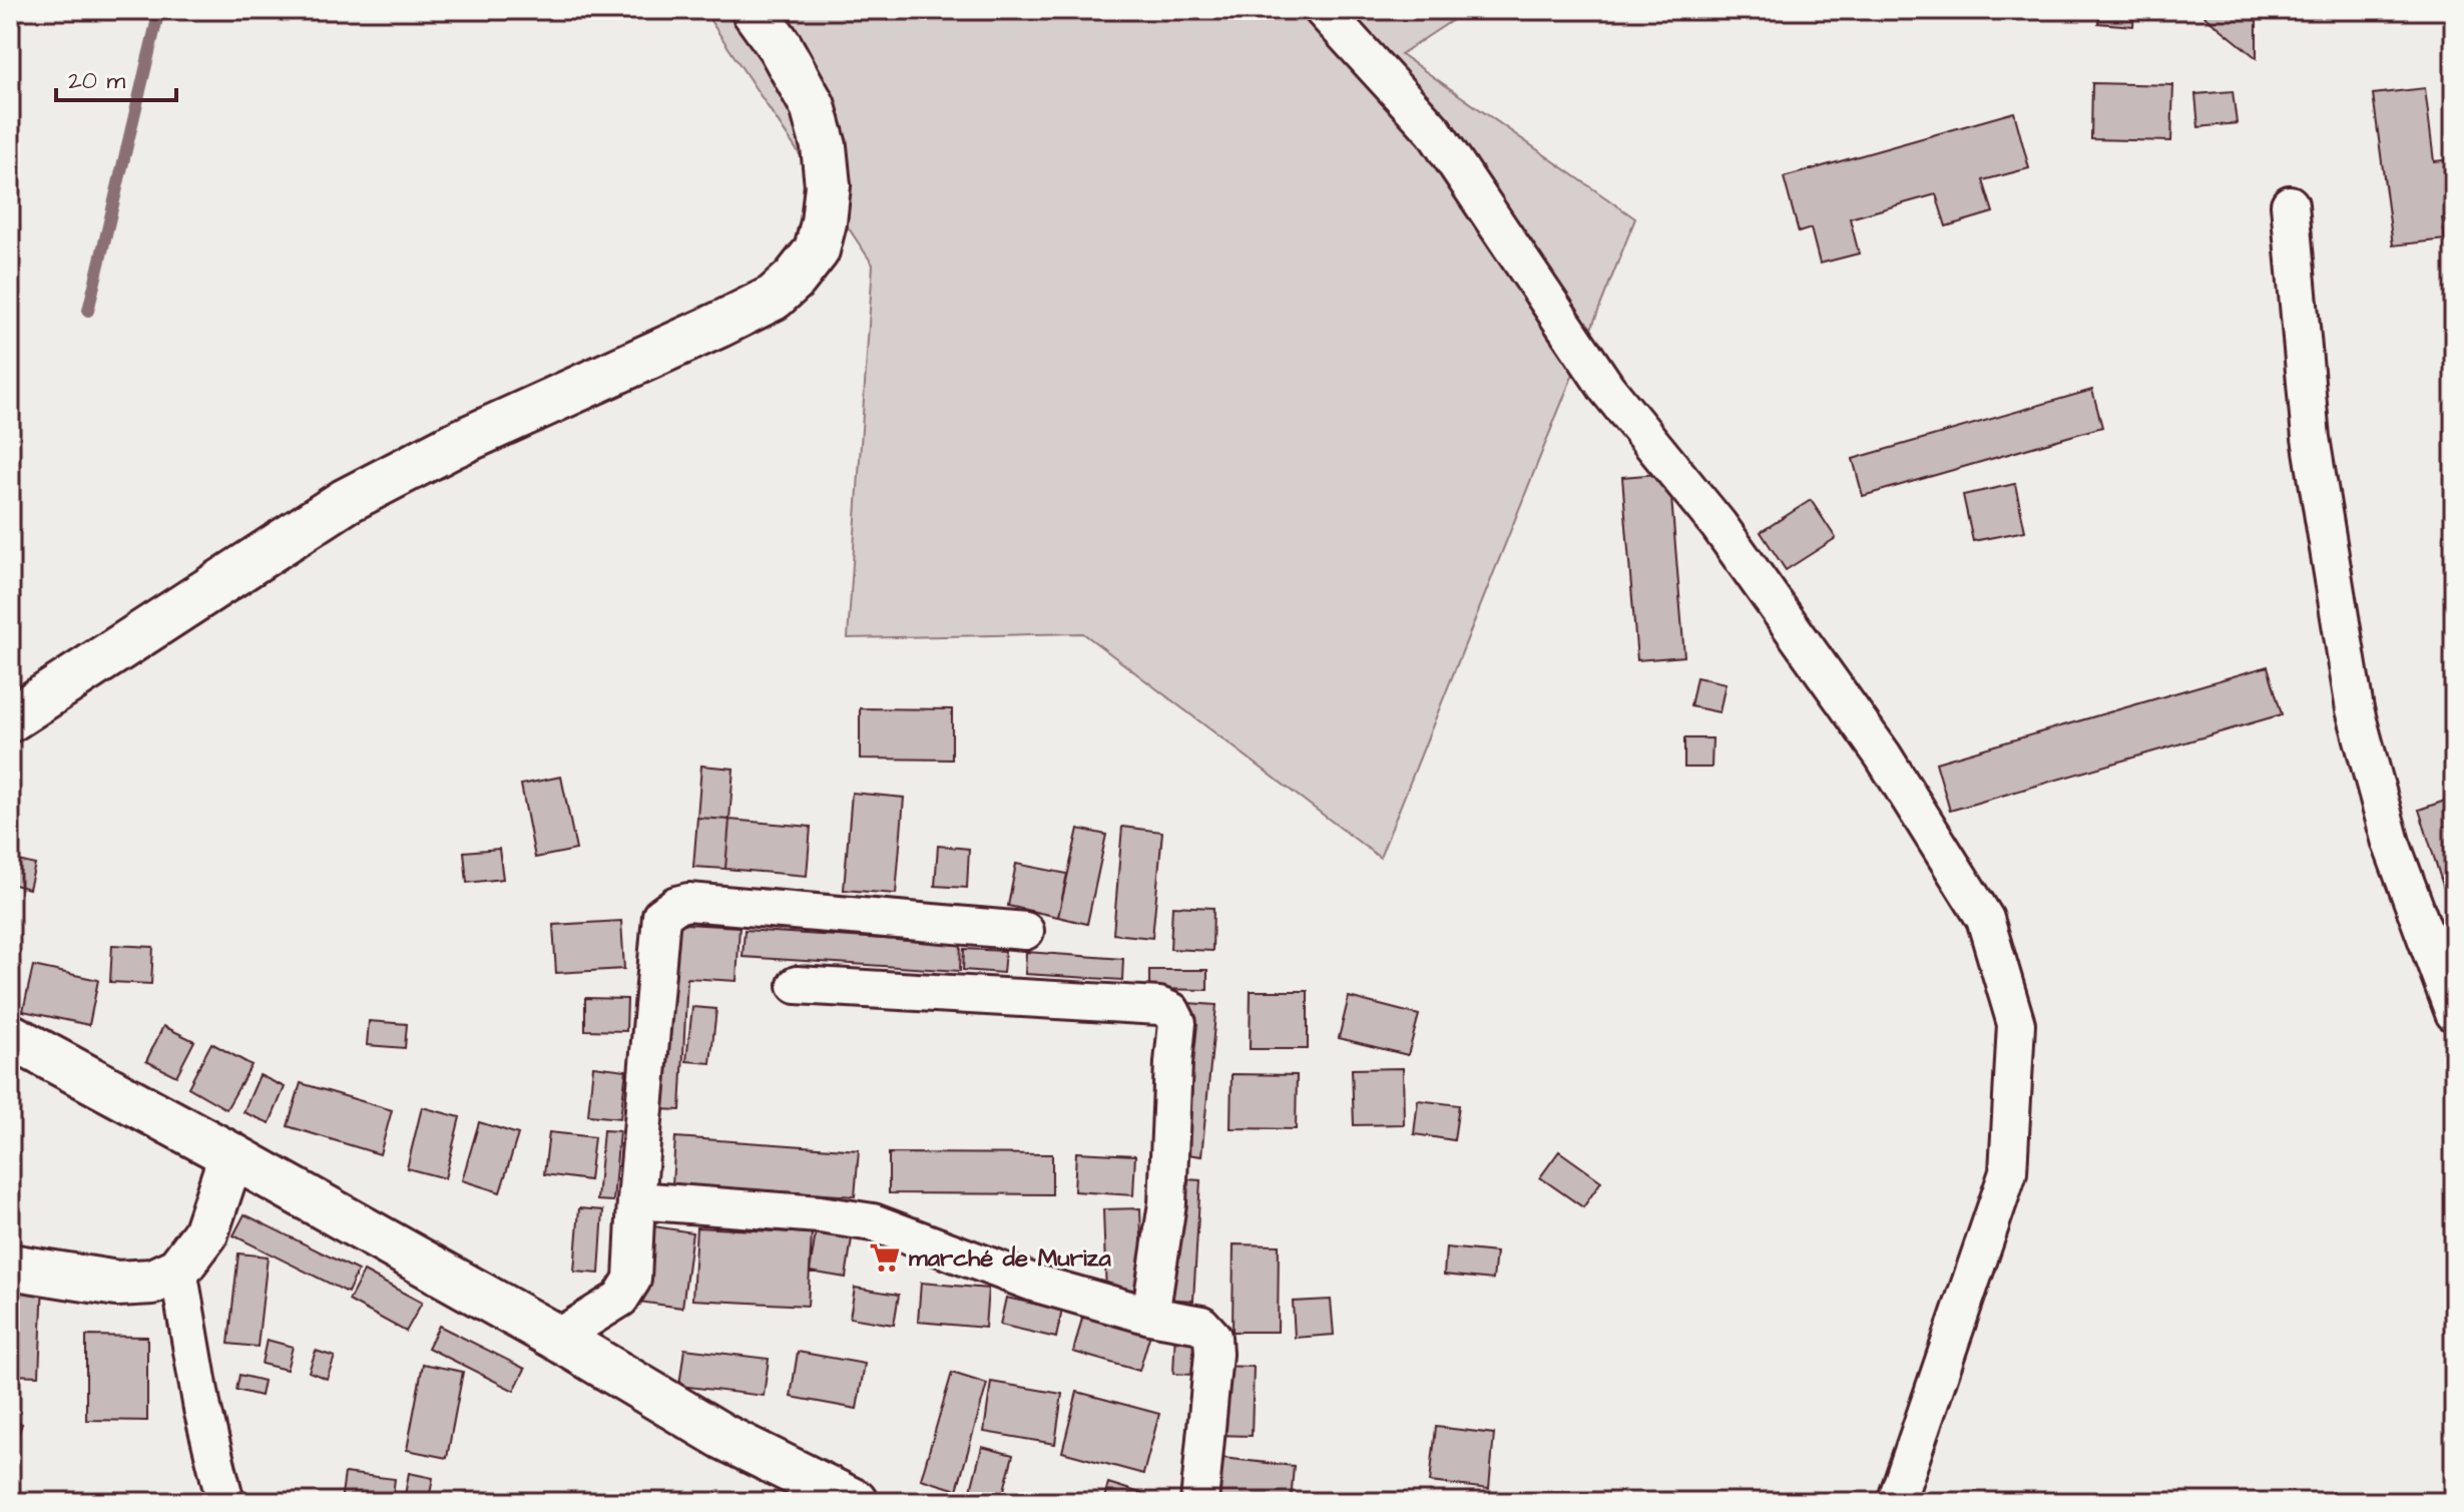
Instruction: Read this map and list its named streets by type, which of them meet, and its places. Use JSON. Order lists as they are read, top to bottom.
{
  "places": {
    "supermarket": ["marché de Muriza"]
  },
  "scale_bar": "20 m"
}
